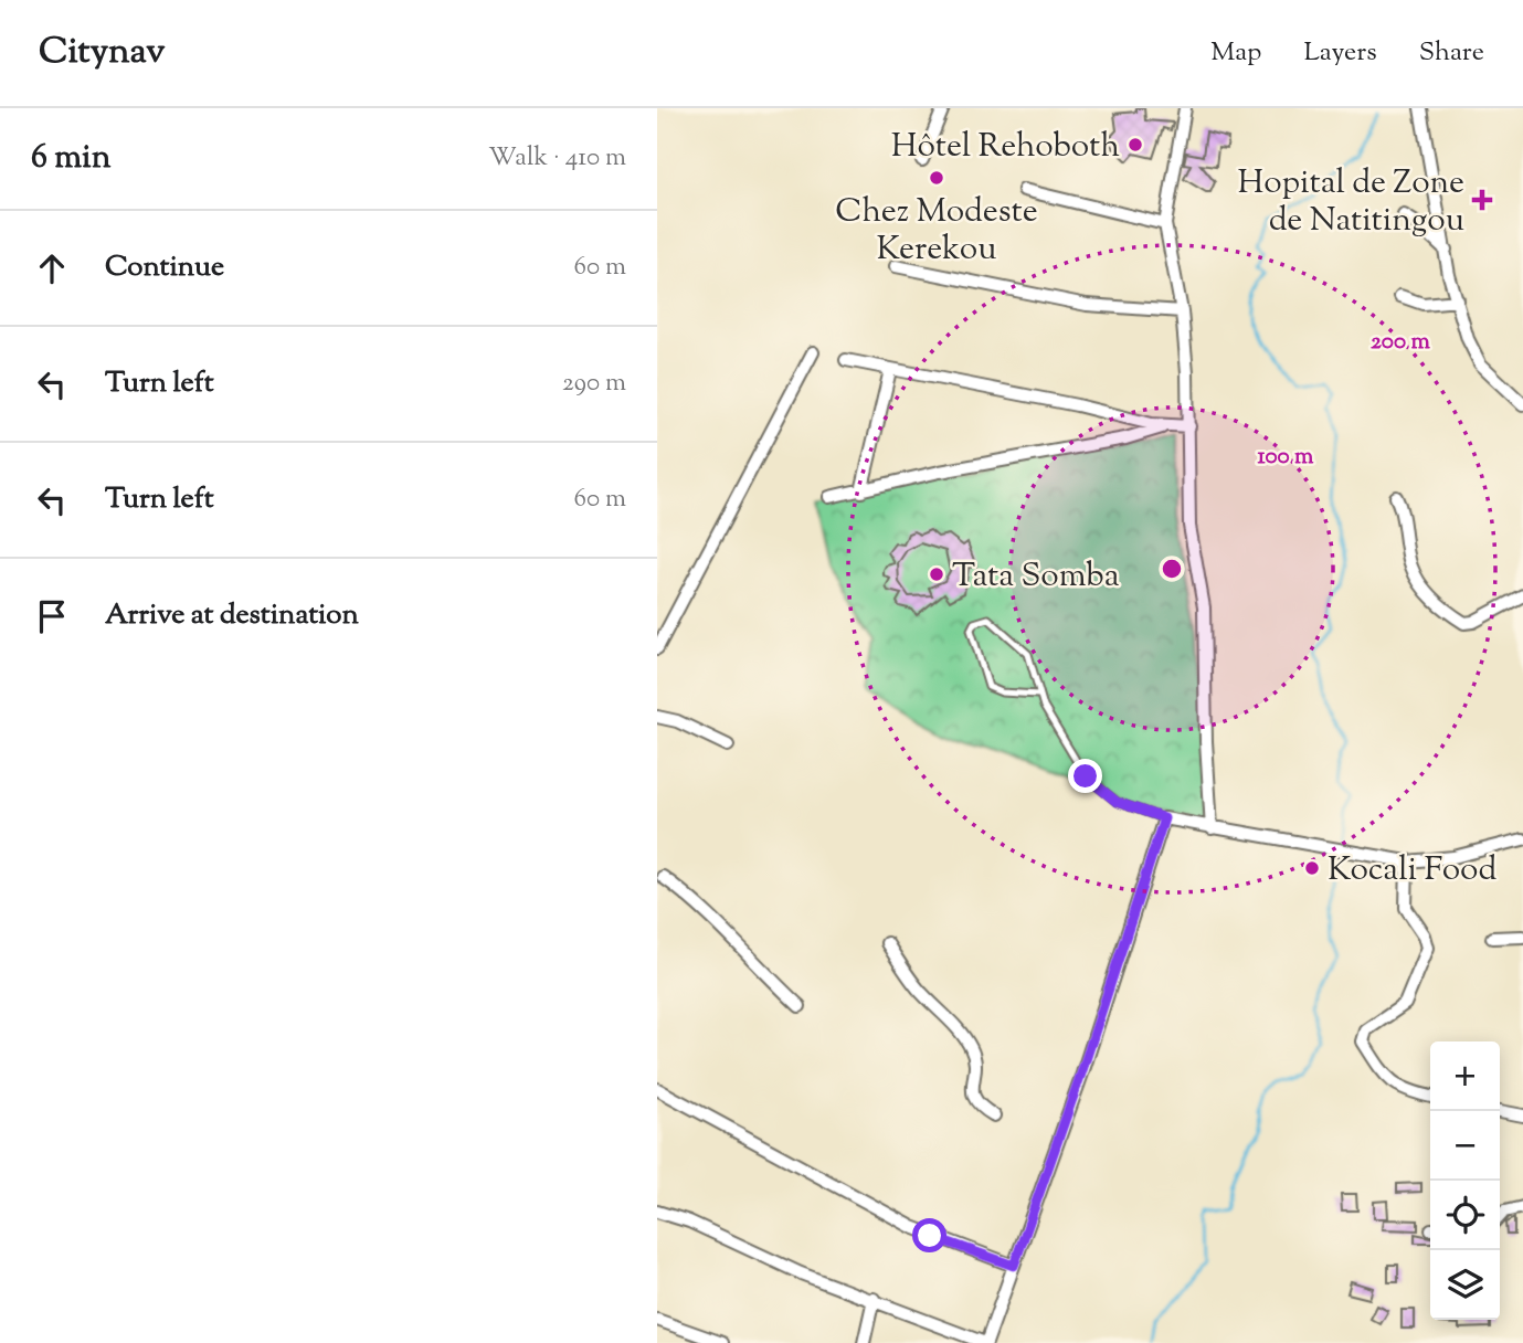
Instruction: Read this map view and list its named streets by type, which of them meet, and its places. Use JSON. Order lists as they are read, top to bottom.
{
  "places": {
    "other": [
      "Hôtel Rehoboth",
      "Chez Modeste Kerekou",
      "Tata Somba",
      "Kocali Food"
    ],
    "health": ["Hopital de Zone de Natitingou"]
  },
  "page": {
    "header": "Citynav",
    "nav": ["Map", "Layers", "Share"],
    "heading": ["6 min", "Walk · 410 m"],
    "list": [
      ["Continue", "60 m"],
      ["Turn left", "290 m"],
      ["Turn left", "60 m"],
      "Arrive at destination"
    ],
    "map_buttons": ["+", "−"]
  },
  "rings": ["200 m", "100 m"]
}
